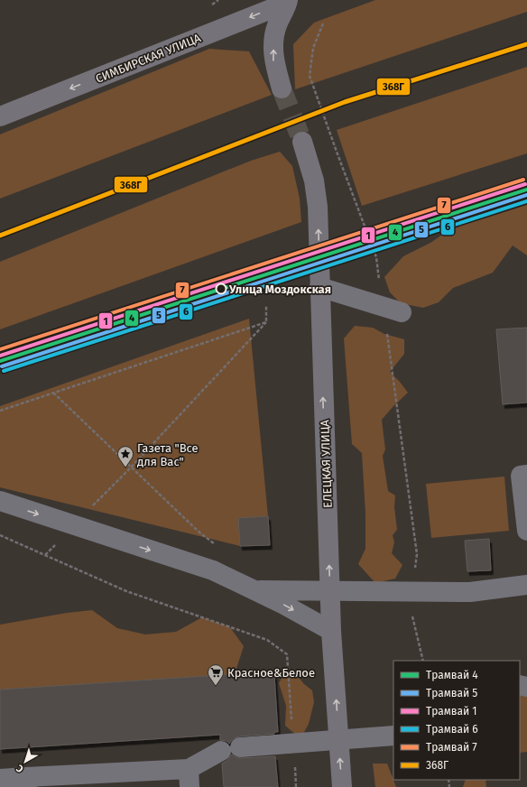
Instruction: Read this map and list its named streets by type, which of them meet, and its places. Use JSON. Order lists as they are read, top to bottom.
{
  "streets": {
    "main road": ["СИМБИРСКАЯ УЛИЦА", "ЕЛЕЦКАЯ УЛИЦА"]
  },
  "one_way": ["СИМБИРСКАЯ УЛИЦА", "ЕЛЕЦКАЯ УЛИЦА"],
  "places": {
    "other": ["Улица Моздокская"],
    "place": ["Газета \"Все для Вас\""],
    "supermarket": ["Красное&Белое"]
  },
  "lines": [
    "transit line 368Г",
    "tram line 7",
    "tram line 1",
    "tram line 4",
    "tram line 5",
    "tram line 6"
  ],
  "legend": [
    "Трамвай 4",
    "Трамвай 5",
    "Трамвай 1",
    "Трамвай 6",
    "Трамвай 7",
    "368Г"
  ],
  "north": "bottom left"
}
